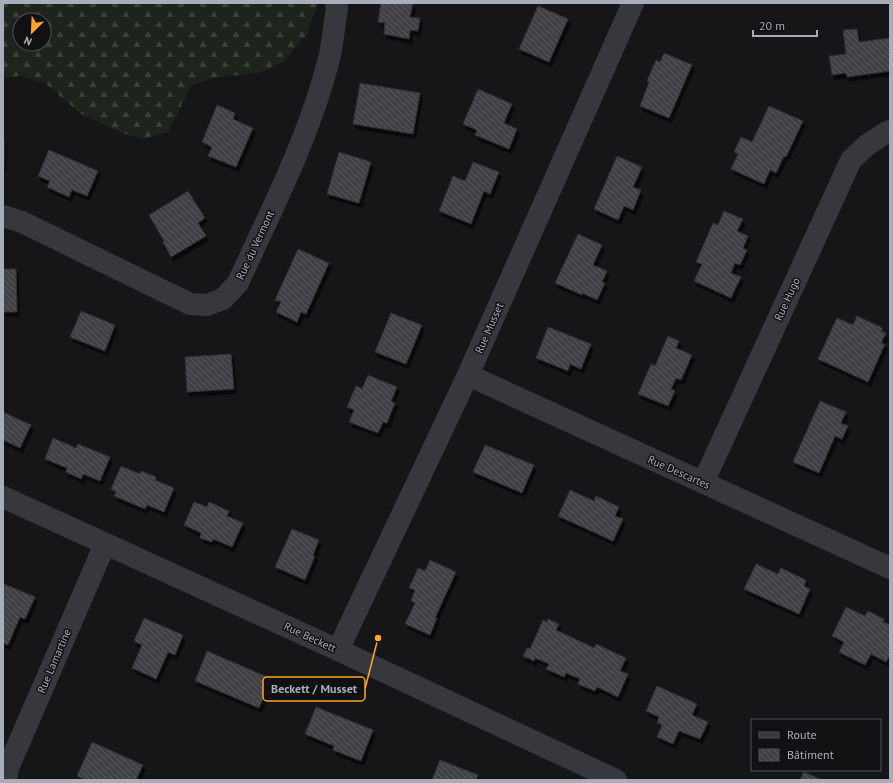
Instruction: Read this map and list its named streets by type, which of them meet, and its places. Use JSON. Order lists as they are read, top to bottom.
{
  "streets": {
    "street": [
      "Rue du Vermont",
      "Rue Hugo",
      "Rue Musset",
      "Rue Descartes",
      "Rue Beckett",
      "Rue Lamartine"
    ]
  },
  "crossings": [
    ["Rue Hugo", "Rue Descartes"],
    ["Rue Musset", "Rue Descartes"],
    ["Rue Musset", "Rue Beckett"],
    ["Rue Beckett", "Rue Lamartine"]
  ],
  "places": ["Beckett / Musset"],
  "legend": ["Route", "Bâtiment"],
  "scale_bar": "20 m",
  "north": "bottom left"
}
